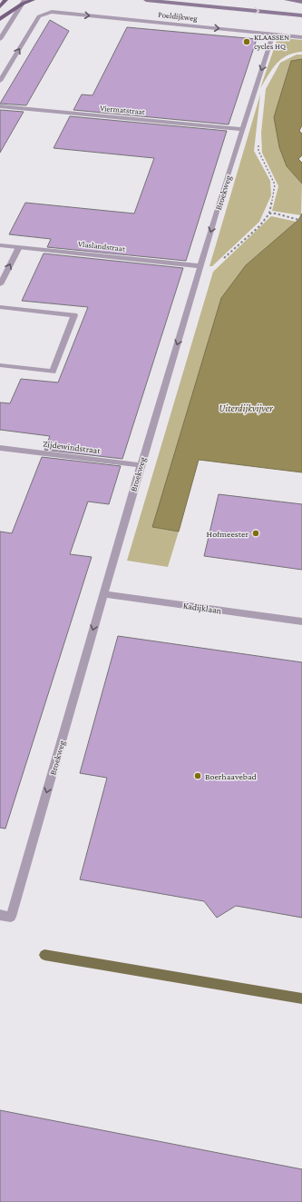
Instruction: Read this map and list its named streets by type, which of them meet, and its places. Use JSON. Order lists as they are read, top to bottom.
{
  "streets": {
    "street": [
      "Poeldijkweg",
      "Viermatstraat",
      "Broekweg",
      "Vlaslandstraat",
      "Zijdewindstraat",
      "Kadijklaan"
    ]
  },
  "crossings": [
    ["Poeldijkweg", "Broekweg"],
    ["Viermatstraat", "Broekweg"],
    ["Broekweg", "Vlaslandstraat"],
    ["Broekweg", "Zijdewindstraat"],
    ["Broekweg", "Kadijklaan"]
  ],
  "one_way": ["Poeldijkweg", "Broekweg"],
  "water": ["Uiterdijkvijver"],
  "places": ["KLAASSEN cycles HQ", "Hofmeester", "Boerhaavebad"]
}
